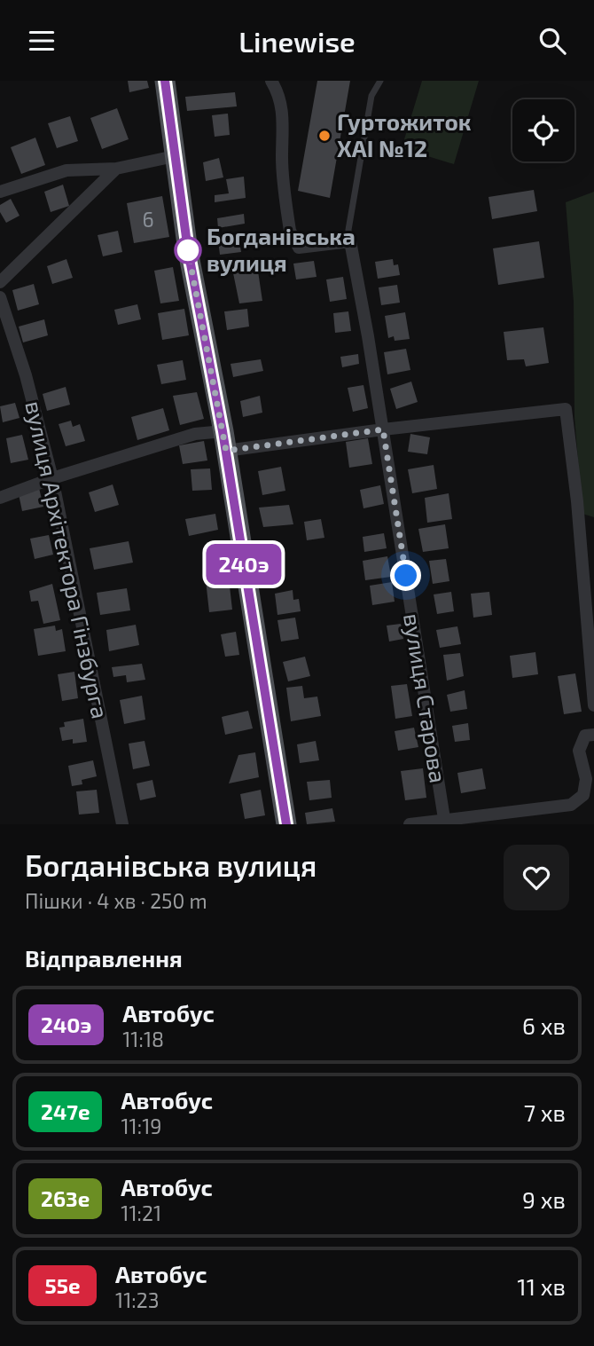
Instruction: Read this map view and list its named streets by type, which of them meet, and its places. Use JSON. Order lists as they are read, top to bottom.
{
  "streets": {
    "street": ["вулиця Архітектора Гінзбурга", "вулиця Старова"]
  },
  "places": ["Гуртожиток ХАІ №12", "Богданівська вулиця"],
  "lines": ["bus line 240э"],
  "house_numbers": ["6"],
  "page": {
    "header": "Linewise",
    "on_map": "240э",
    "heading": [
      ["Богданівська вулиця", "Пішки · 4 хв · 250 m"],
      "Відправлення"
    ],
    "list": [
      {
        "mark": "240э",
        "name": "Автобус",
        "note": "11:18",
        "value": "6 хв"
      },
      {
        "mark": "247е",
        "name": "Автобус",
        "note": "11:19",
        "value": "7 хв"
      },
      {
        "mark": "263е",
        "name": "Автобус",
        "note": "11:21",
        "value": "9 хв"
      },
      {
        "mark": "55е",
        "name": "Автобус",
        "note": "11:23",
        "value": "11 хв"
      }
    ]
  }
}
